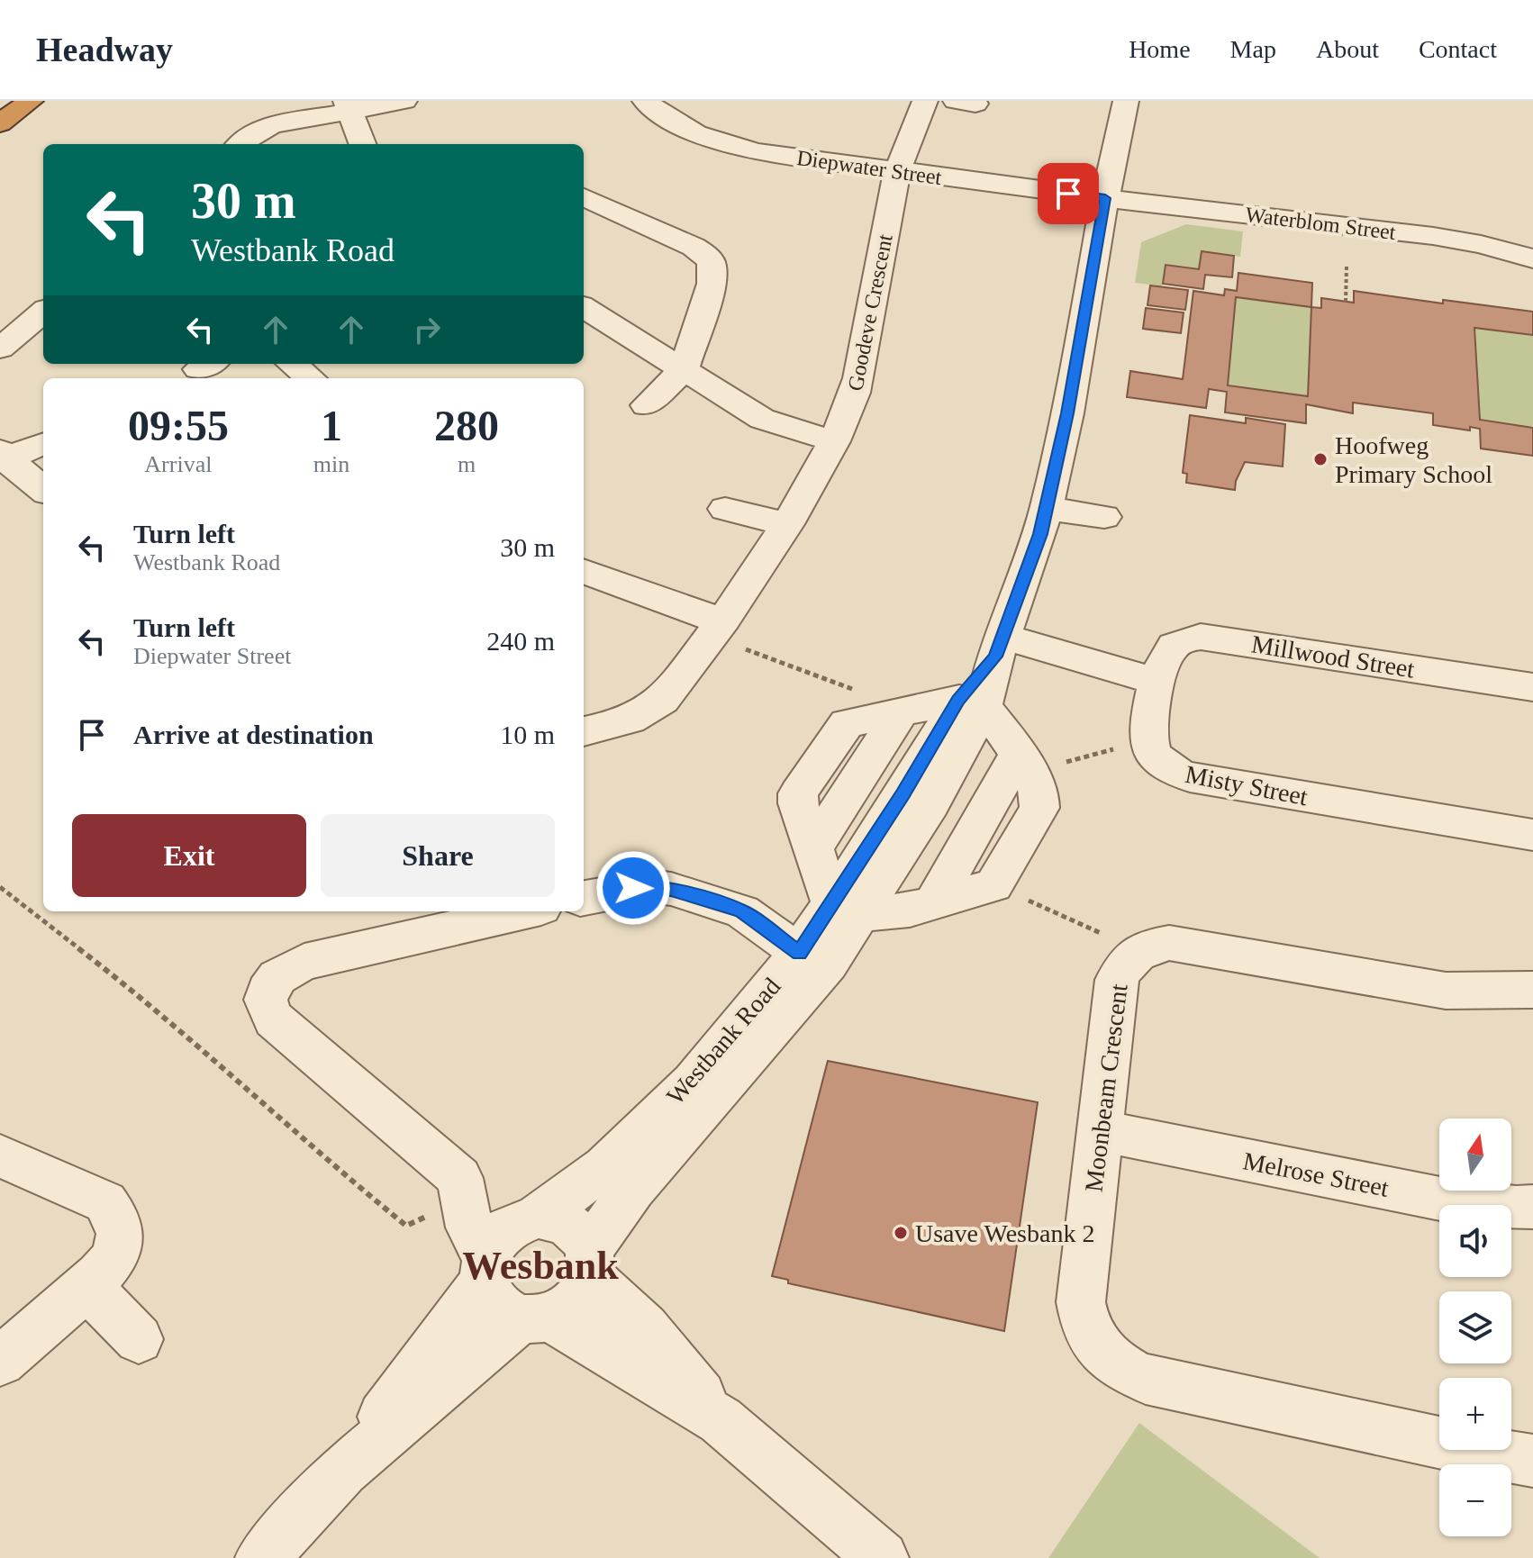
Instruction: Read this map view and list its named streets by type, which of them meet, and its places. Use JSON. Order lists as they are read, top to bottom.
{
  "streets": {
    "street": [
      "Diepwater Street",
      "Waterblom Street",
      "Goodeve Crescent",
      "Millwood Street",
      "Misty Street",
      "Westbank Road",
      "Moonbeam Crescent",
      "Melrose Street"
    ]
  },
  "crossings": [
    ["Diepwater Street", "Waterblom Street"],
    ["Diepwater Street", "Goodeve Crescent"],
    ["Diepwater Street", "Westbank Road"],
    ["Waterblom Street", "Westbank Road"],
    ["Moonbeam Crescent", "Melrose Street"]
  ],
  "districts": ["Wesbank"],
  "places": ["Hoofweg Primary School", "Usave Wesbank 2"],
  "north": "top",
  "page": {
    "header": "Headway",
    "nav": [
      "Home",
      "Map",
      "About",
      "Contact"
    ],
    "turn": ["30 m", "Westbank Road"],
    "eta": [
      "09:55",
      "Arrival",
      "1",
      "min",
      "280",
      "m"
    ],
    "list": [
      {
        "name": "Turn left",
        "note": "Westbank Road",
        "value": "30 m"
      },
      {
        "name": "Turn left",
        "note": "Diepwater Street",
        "value": "240 m"
      },
      {
        "name": "Arrive at destination",
        "value": "10 m"
      }
    ],
    "buttons": ["Exit", "Share"],
    "map_buttons": ["+", "−"]
  }
}
